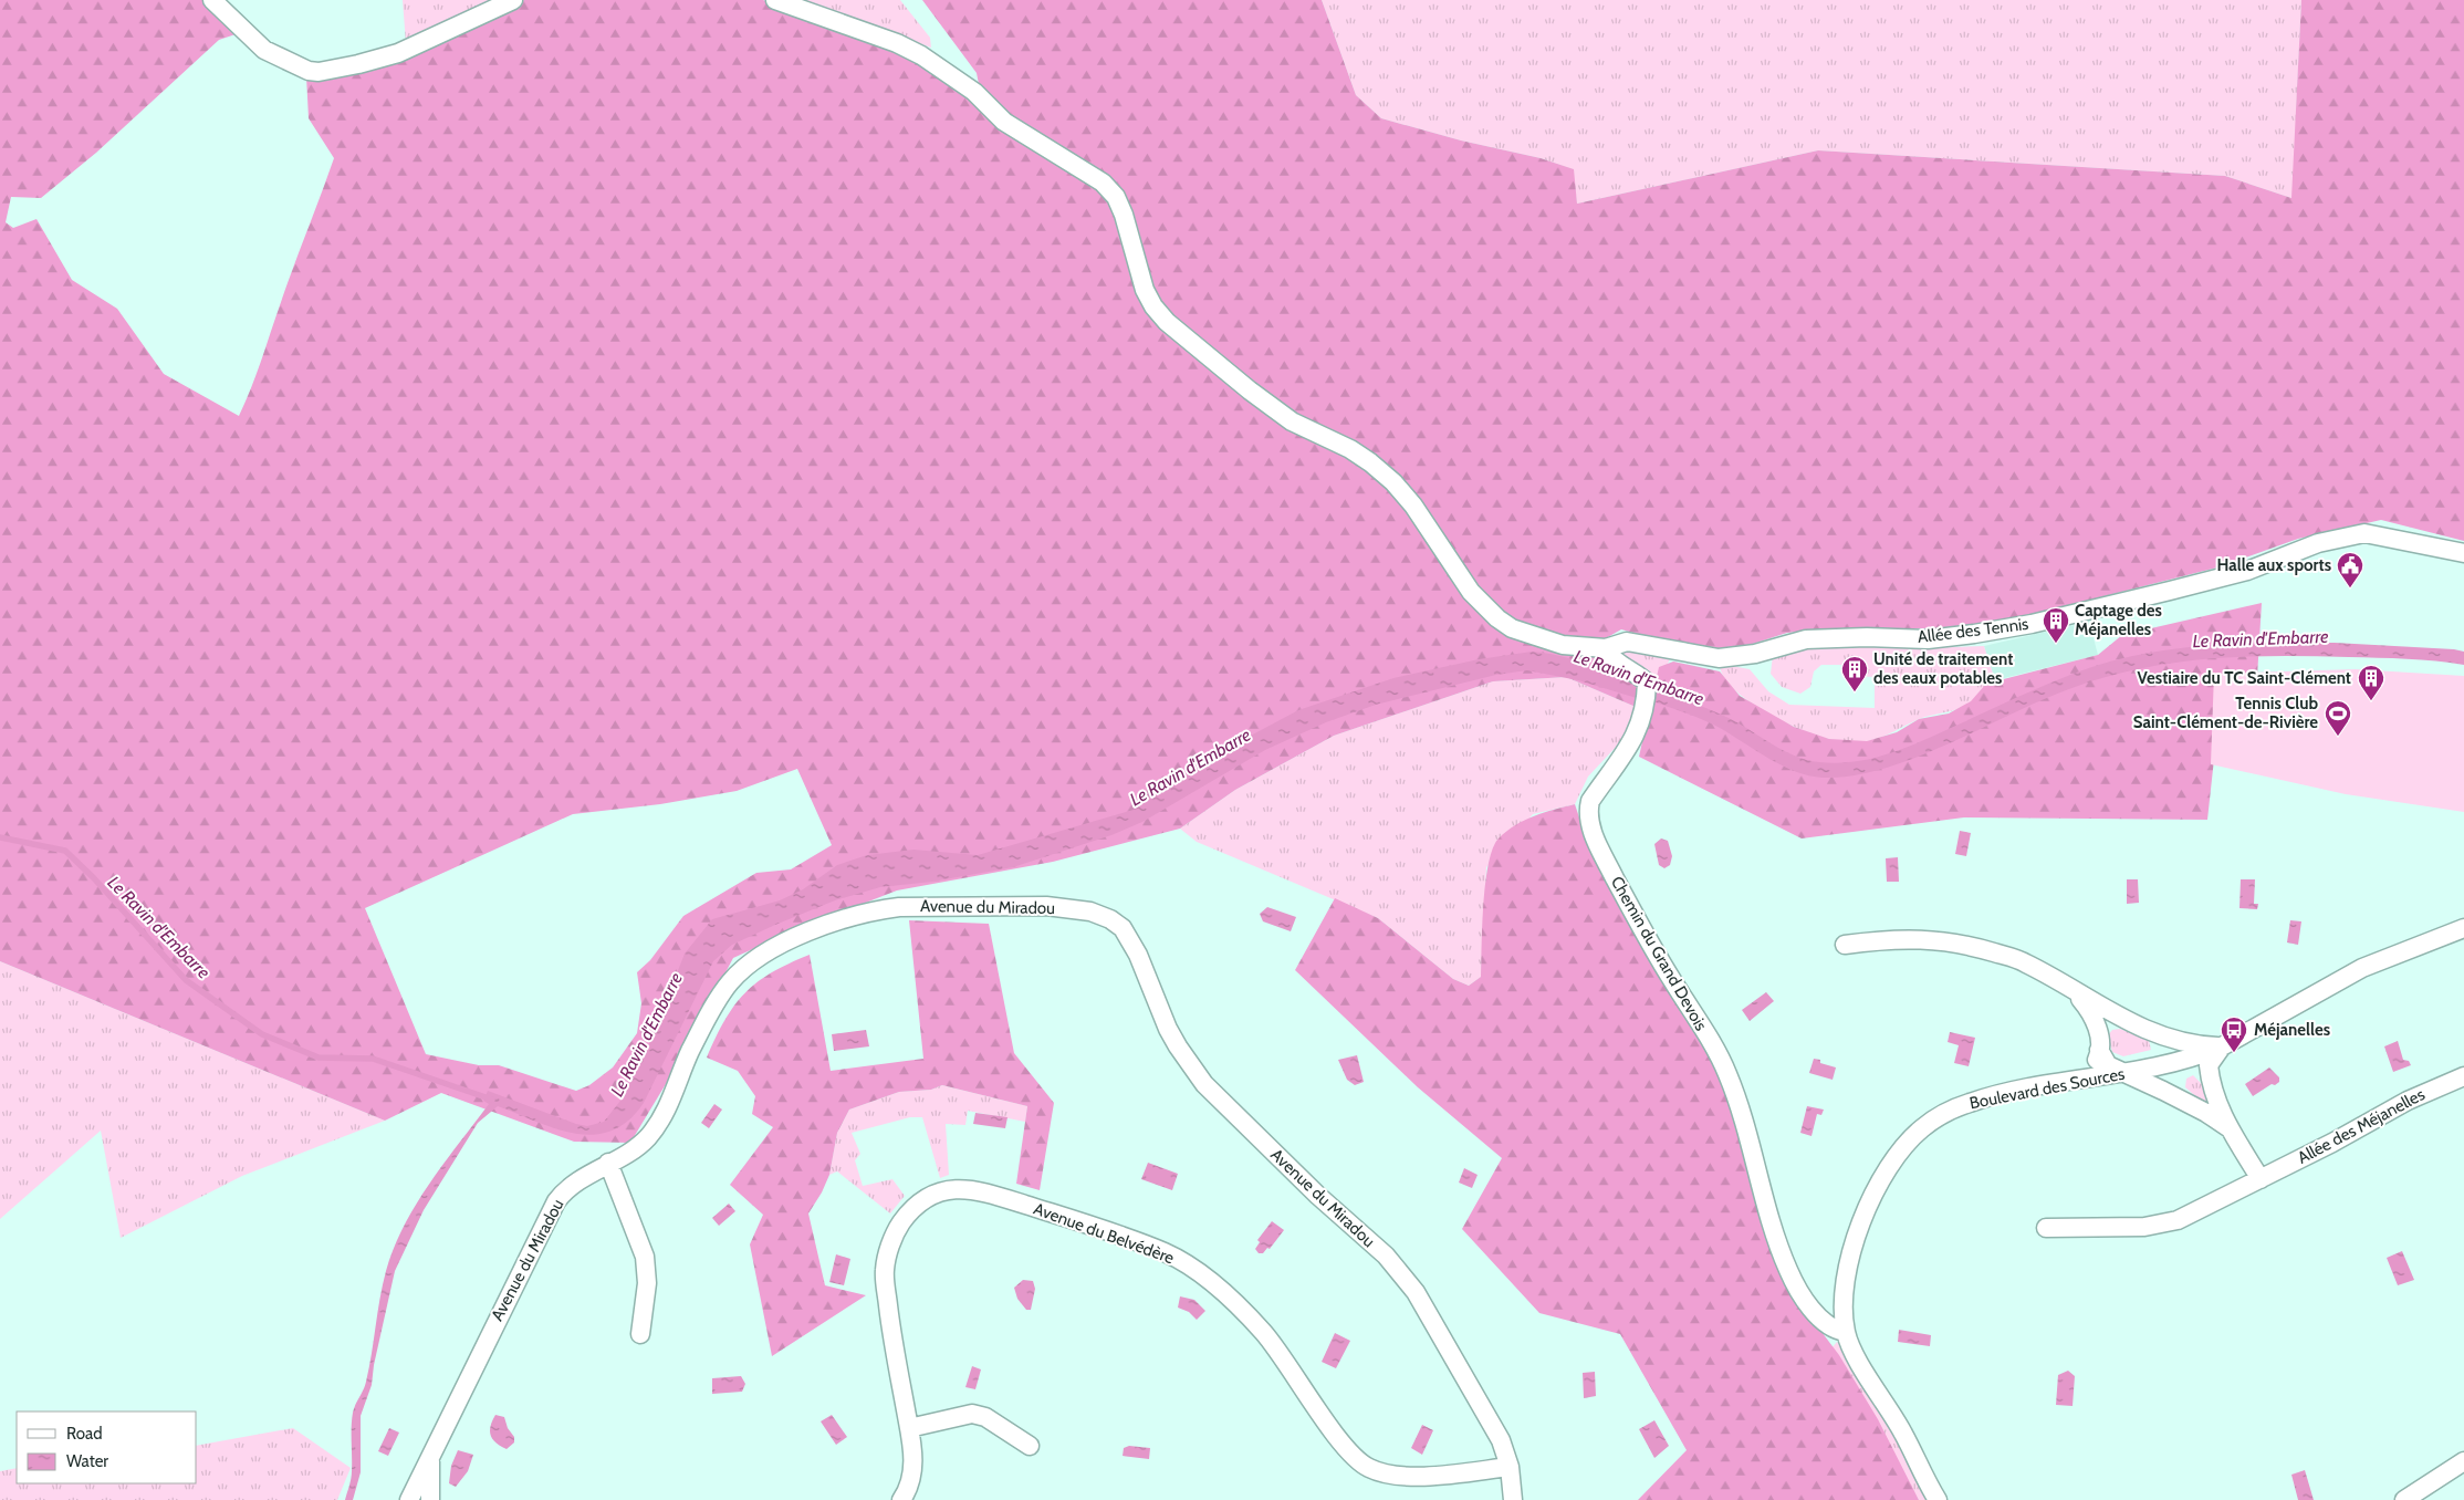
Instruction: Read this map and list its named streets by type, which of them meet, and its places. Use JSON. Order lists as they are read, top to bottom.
{
  "streets": {
    "street": [
      "Allée des Tennis",
      "Avenue du Miradou",
      "Chemin du Grand Devois",
      "Boulevard des Sources",
      "Allée des Méjanelles",
      "Avenue du Belvédère"
    ]
  },
  "crossings": [
    ["Allée des Tennis", "Chemin du Grand Devois"],
    ["Avenue du Miradou", "Avenue du Belvédère"],
    ["Chemin du Grand Devois", "Boulevard des Sources"]
  ],
  "water": ["Le Ravin d'Embarre"],
  "places": {
    "public building": ["Halle aux sports"],
    "building": ["Captage des Méjanelles", "Unité de traitement des eaux potables", "Vestiaire du TC Saint-Clément"],
    "sports": ["Tennis Club Saint-Clément-de-Rivière"],
    "bus stop": ["Méjanelles"]
  },
  "legend": ["Road", "Water"]
}
